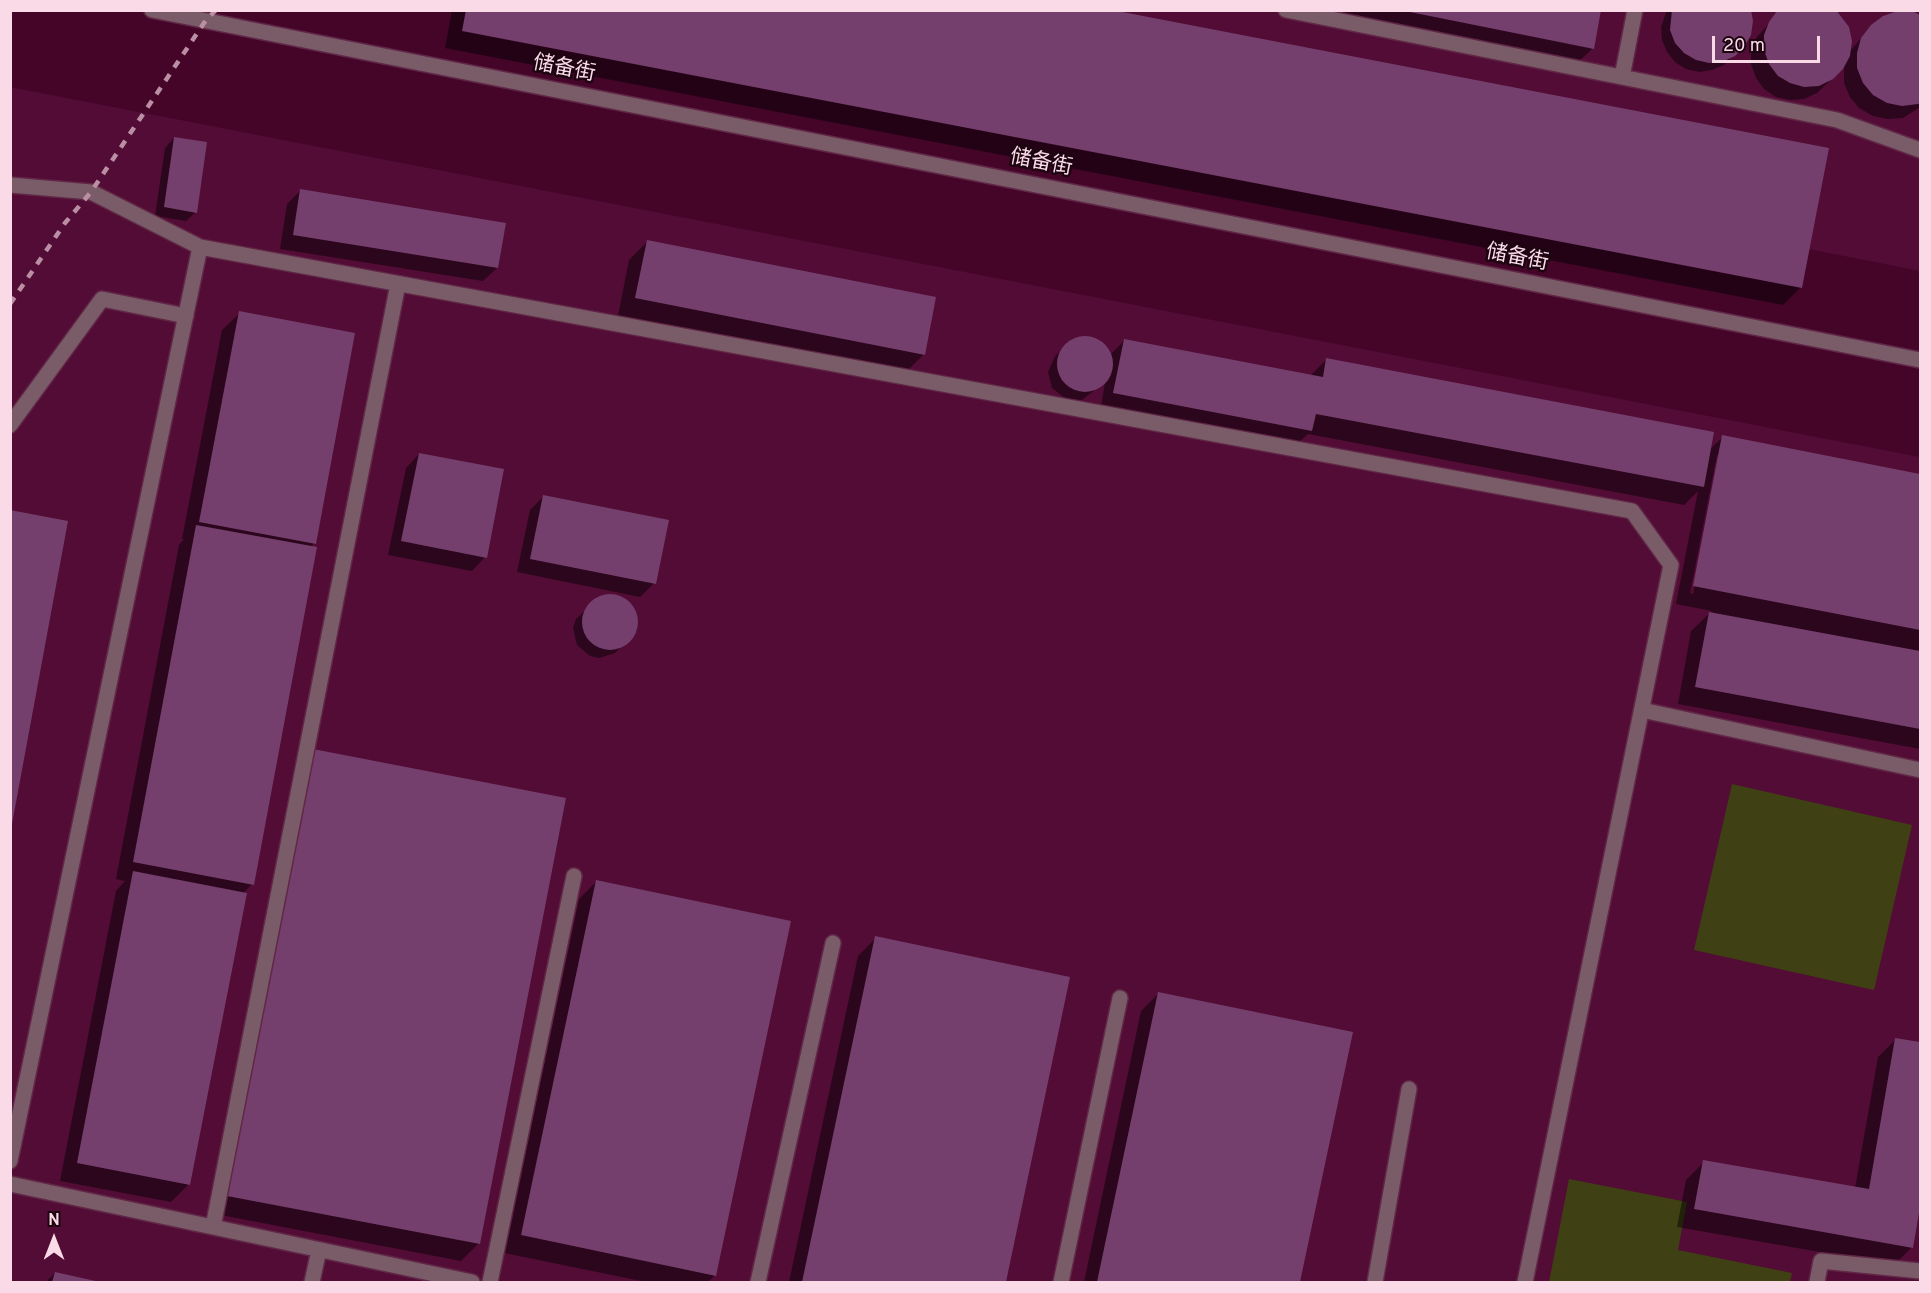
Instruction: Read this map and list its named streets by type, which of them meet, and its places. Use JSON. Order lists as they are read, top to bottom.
{
  "streets": {
    "street": ["储备街"]
  },
  "scale_bar": "20 m",
  "north": "top"
}
